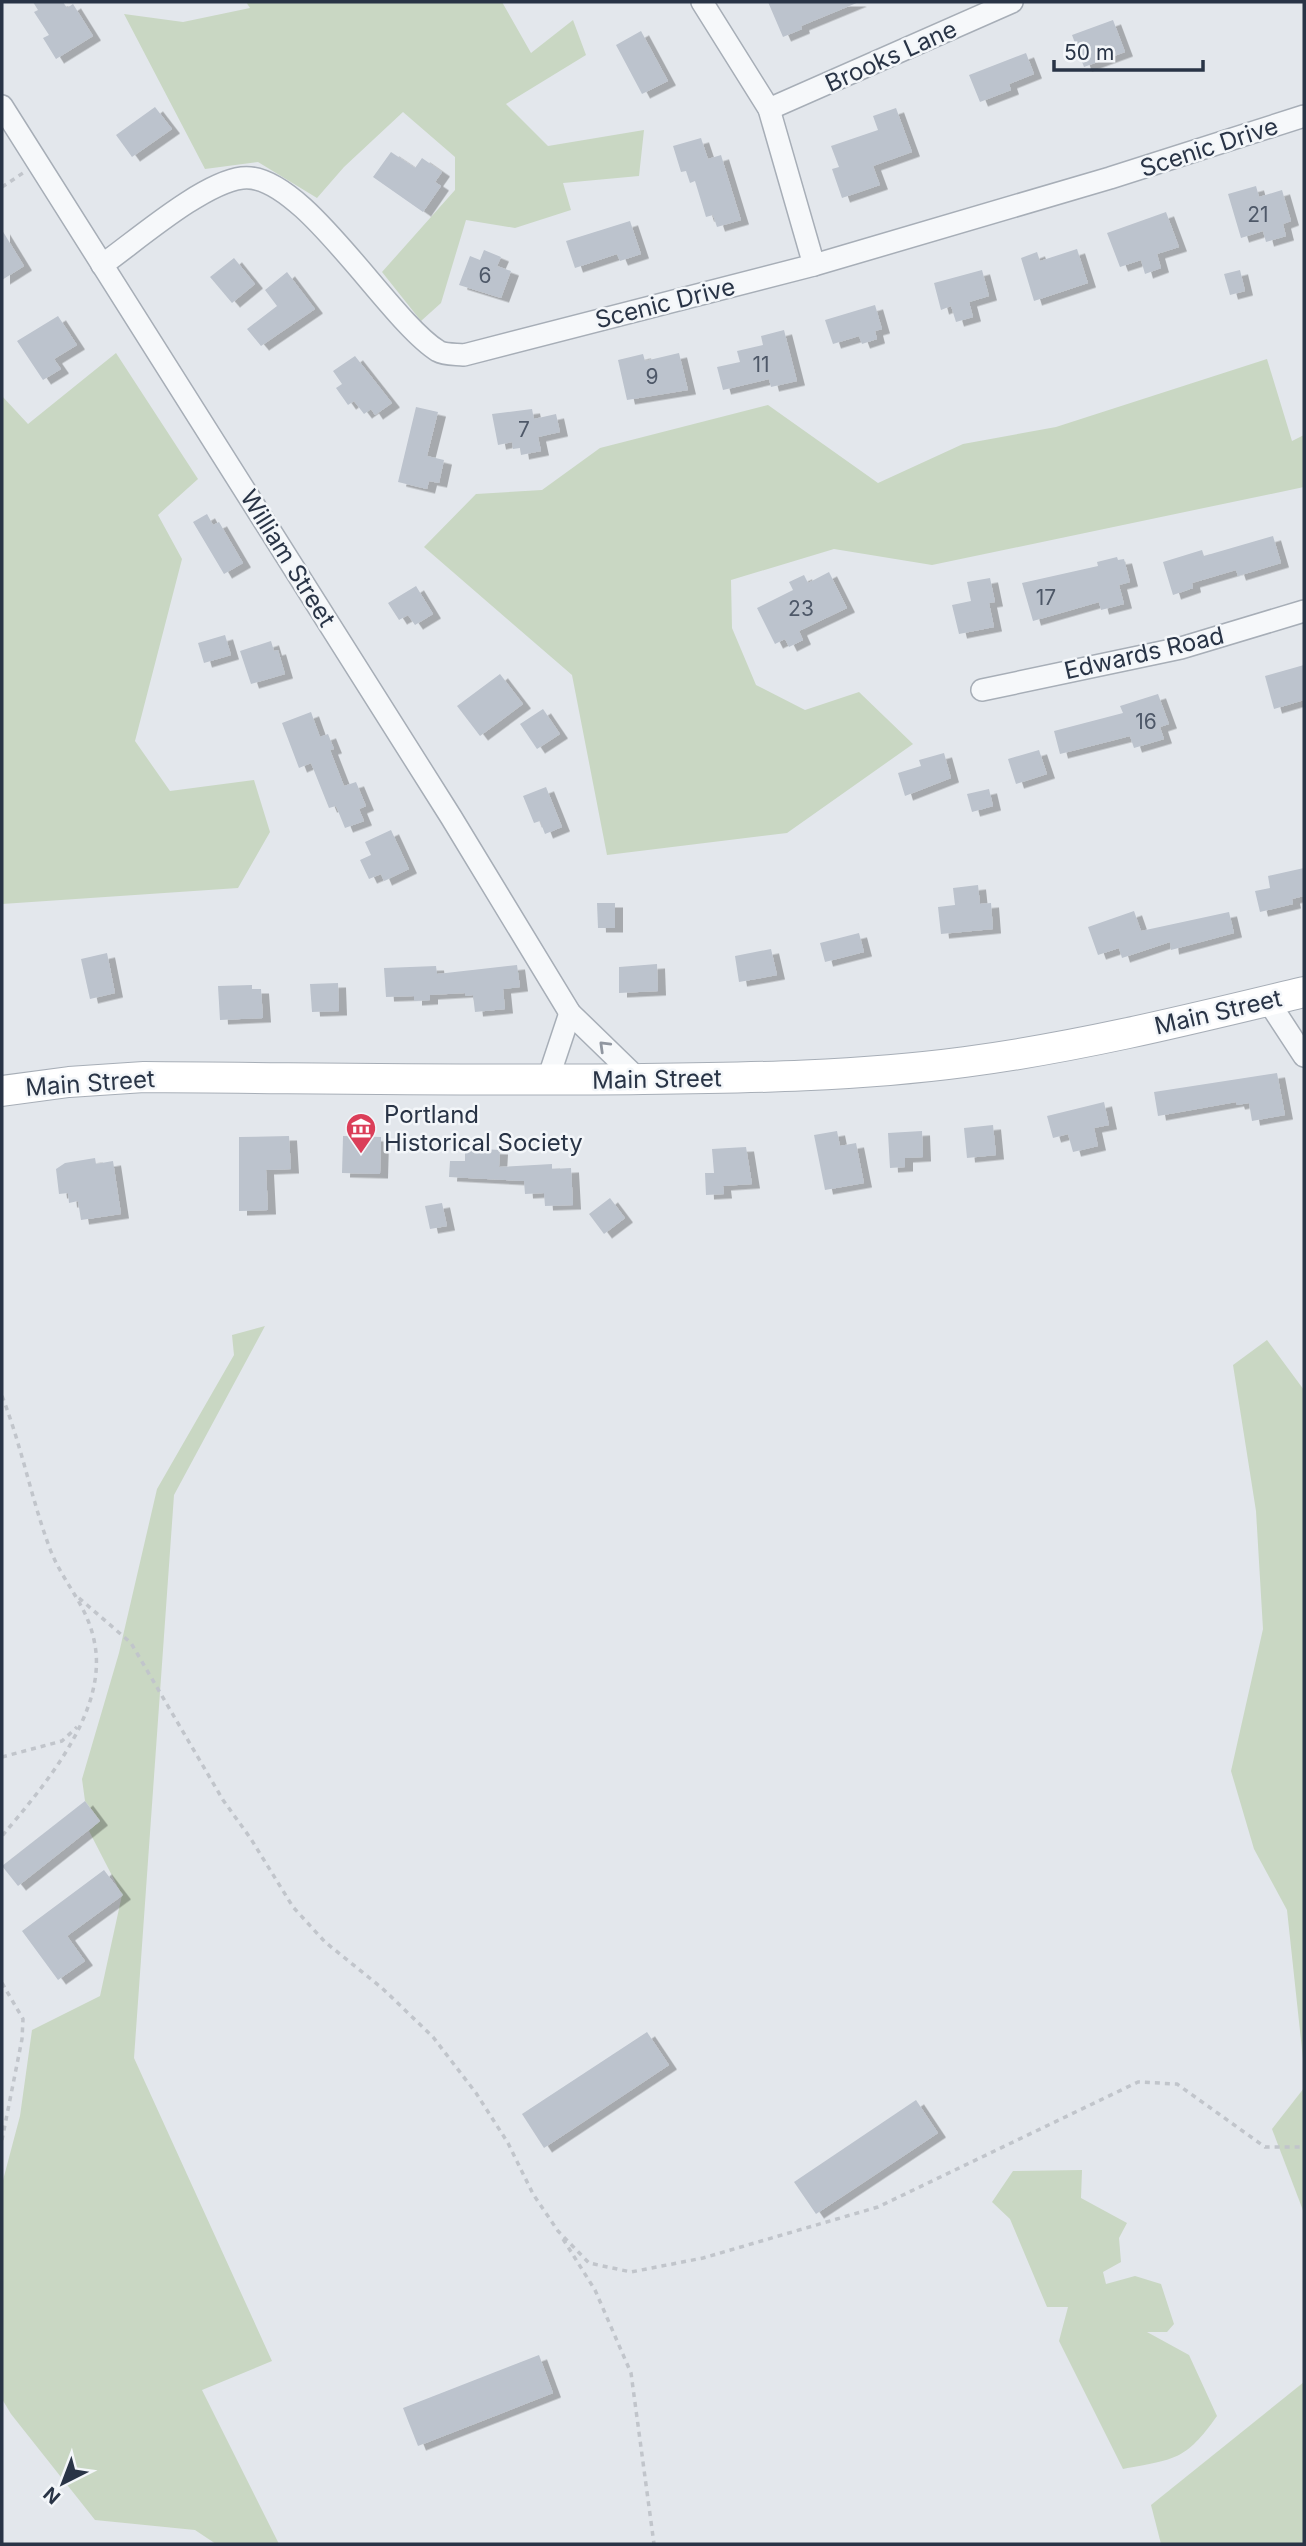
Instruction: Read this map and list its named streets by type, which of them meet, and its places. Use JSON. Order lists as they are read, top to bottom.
{
  "streets": {
    "main road": ["Main Street"],
    "street": [
      "Brooks Lane",
      "Scenic Drive",
      "William Street",
      "Edwards Road"
    ]
  },
  "crossings": [
    ["Scenic Drive", "William Street"],
    ["William Street", "Main Street"]
  ],
  "places": {
    "museum": ["Portland Historical Society"]
  },
  "house_numbers": [
    "21",
    "6",
    "11",
    "9",
    "7",
    "17",
    "23",
    "16"
  ],
  "scale_bar": "50 m",
  "north": "bottom left"
}
